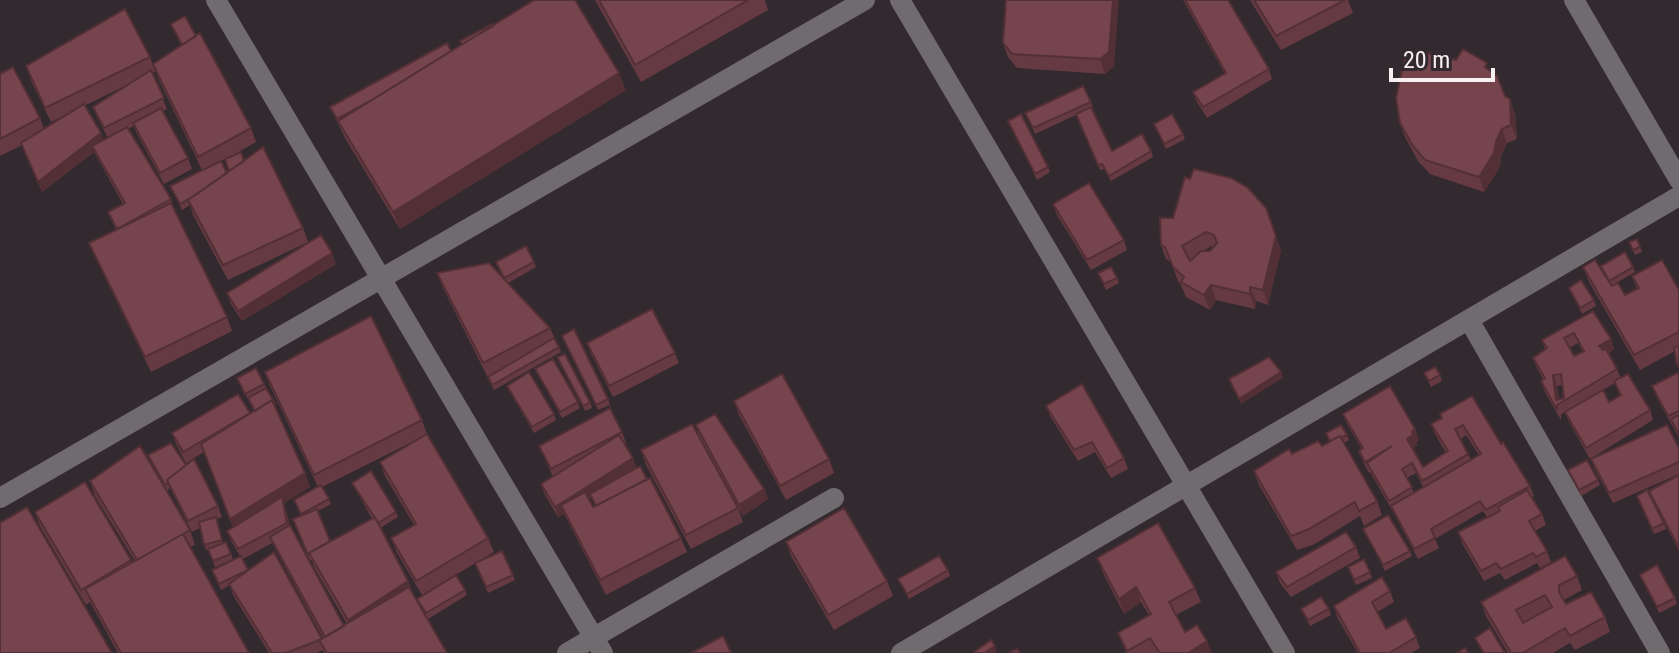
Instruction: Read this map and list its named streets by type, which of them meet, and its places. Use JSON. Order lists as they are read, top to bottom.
{
  "scale_bar": "20 m"
}
